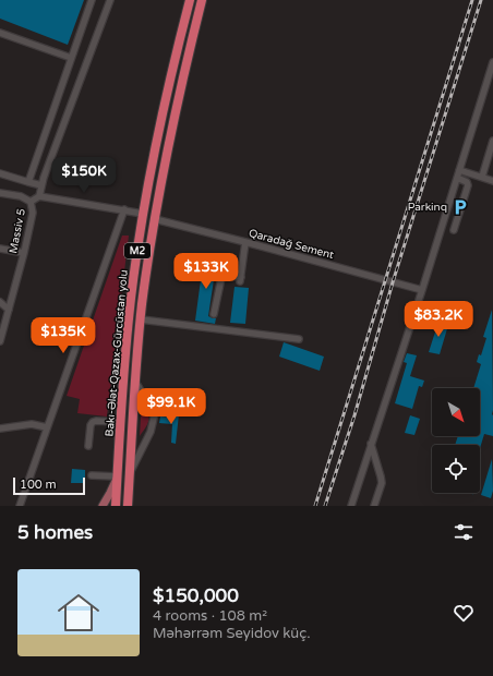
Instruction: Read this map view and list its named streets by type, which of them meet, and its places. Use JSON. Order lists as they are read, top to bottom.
{
  "streets": {
    "highway": ["M2", "Bakı-Ələt-Qazax-Gürcüstan yolu"],
    "street": ["Massiv 5", "Qaradağ Sement"]
  },
  "crossings": [
    ["Qaradağ Sement", "Bakı-Ələt-Qazax-Gürcüstan yolu"]
  ],
  "places": {
    "parking": ["Parkinq"]
  },
  "scale_bar": "100 m",
  "north": "bottom right",
  "page": {
    "price": [
      "$150K",
      "$133K",
      "$83.2K",
      "$135K",
      "$99.1K"
    ],
    "scale": "100 m",
    "heading": "5 homes",
    "list": [
      {
        "name": "$150,000",
        "note": "4 rooms · 108 m² · Məhərrəm Seyidov küç."
      }
    ]
  }
}
